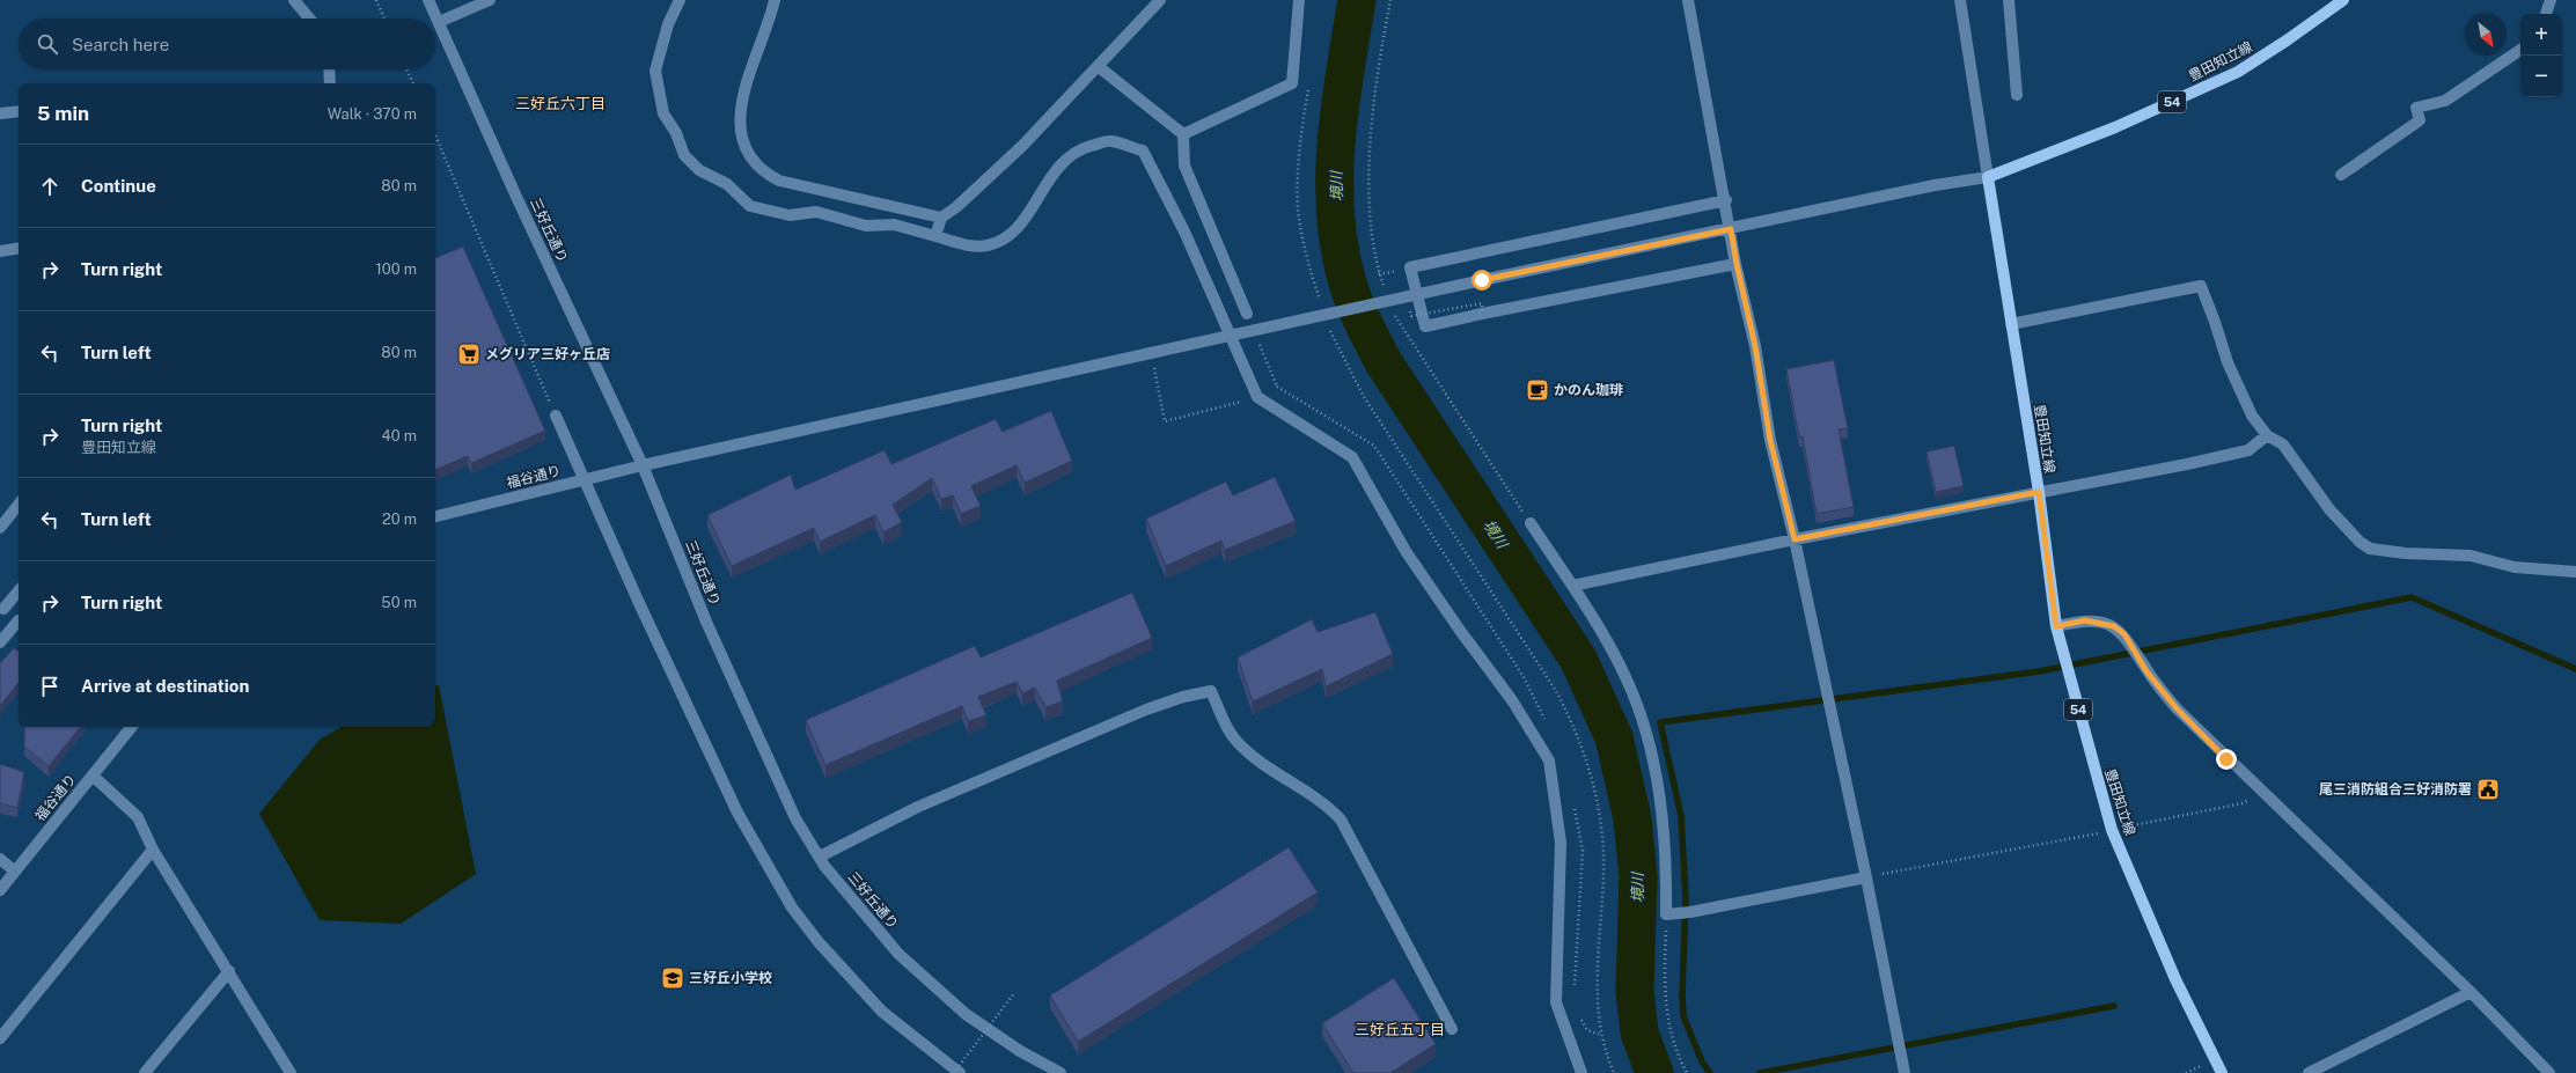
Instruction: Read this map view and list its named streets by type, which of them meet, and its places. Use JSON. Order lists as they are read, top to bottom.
{
  "streets": {
    "main road": ["豊田知立線", "54"],
    "street": ["三好丘通り", "福谷通り"]
  },
  "crossings": [
    ["豊田知立線", "福谷通り"],
    ["三好丘通り", "福谷通り"]
  ],
  "districts": ["三好丘六丁目", "三好丘五丁目"],
  "water": ["境川"],
  "places": {
    "supermarket": ["メグリア三好ヶ丘店"],
    "cafe": ["かのん珈琲"],
    "public building": ["尾三消防組合三好消防署"],
    "school or university": ["三好丘小学校"]
  },
  "north": "bottom right",
  "page": {
    "map_buttons": ["+", "−"],
    "search": "Search here",
    "heading": ["5 min", "Walk · 370 m"],
    "list": [
      ["Continue", "80 m"],
      ["Turn right", "100 m"],
      ["Turn left", "80 m"],
      ["Turn right", "豊田知立線", "40 m"],
      ["Turn left", "20 m"],
      ["Turn right", "50 m"],
      "Arrive at destination"
    ]
  }
}
